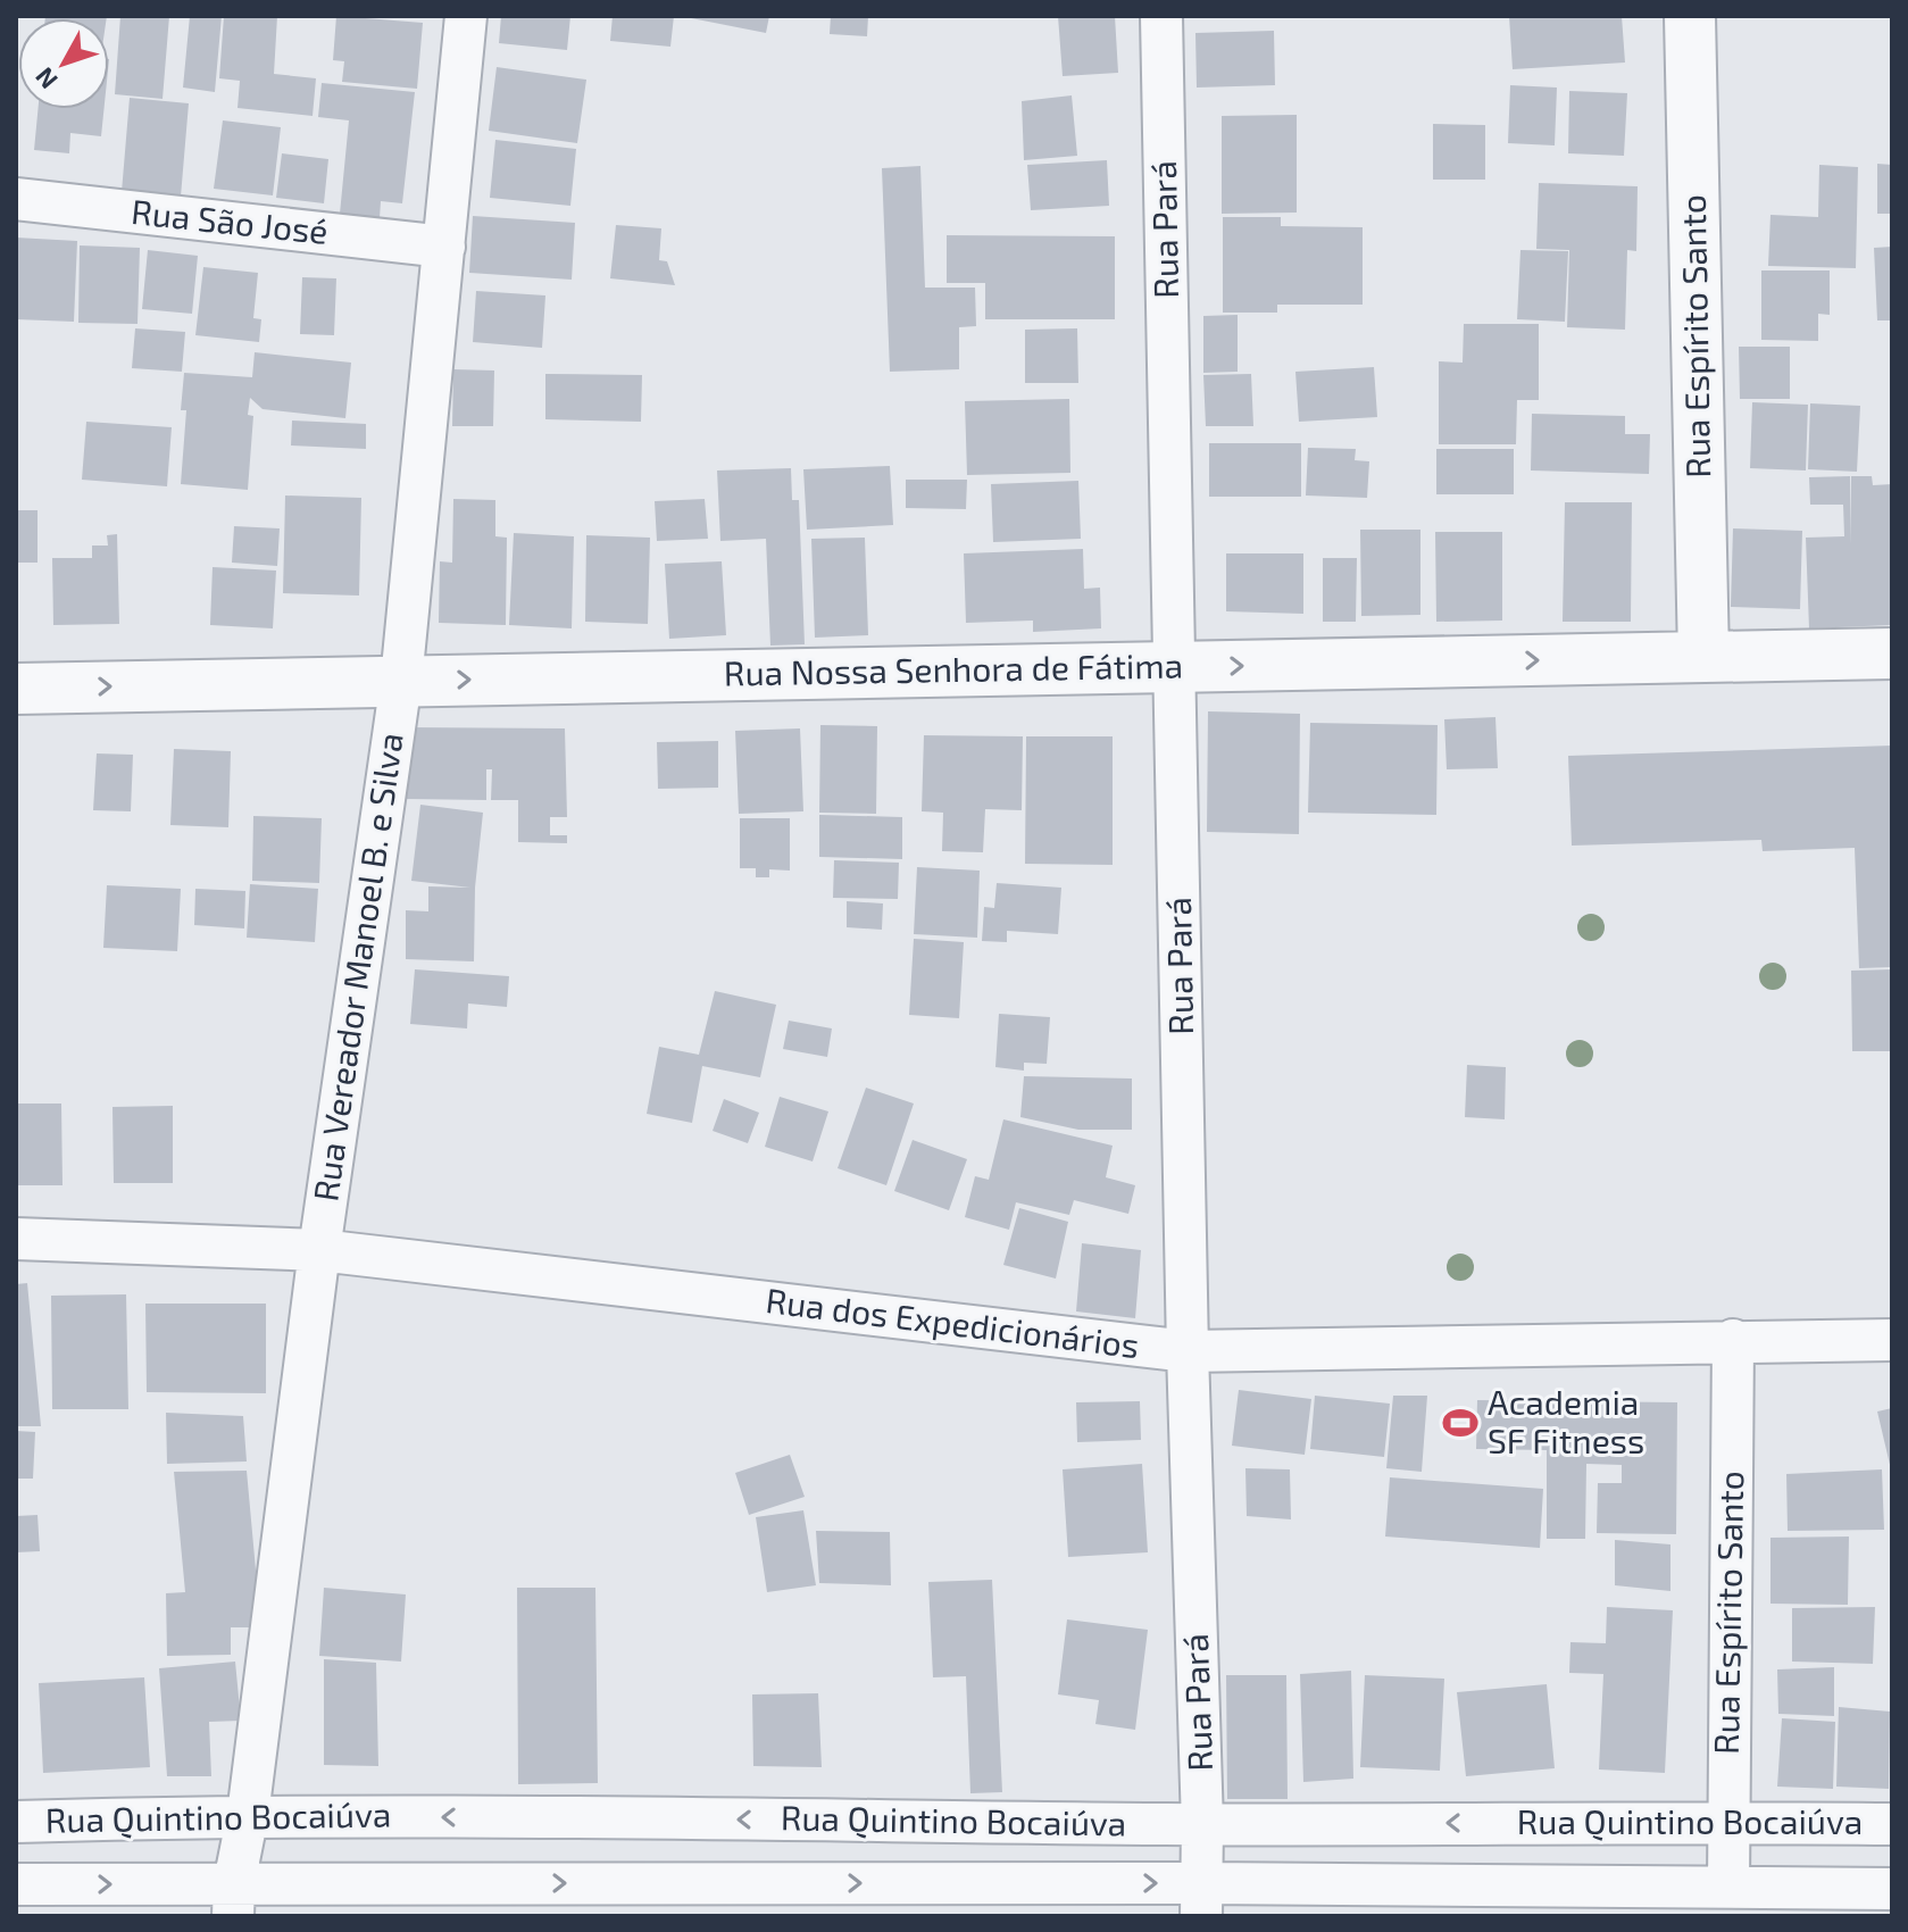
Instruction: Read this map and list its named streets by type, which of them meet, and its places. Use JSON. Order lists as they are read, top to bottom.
{
  "streets": {
    "street": [
      "Rua São José",
      "Rua Pará",
      "Rua Espírito Santo",
      "Rua Nossa Senhora de Fátima",
      "Rua Vereador Manoel B. e Silva",
      "Rua dos Expedicionários",
      "Rua Quintino Bocaiúva"
    ]
  },
  "crossings": [
    ["Rua São José", "Rua Vereador Manoel B. e Silva"],
    ["Rua Pará", "Rua Nossa Senhora de Fátima"],
    ["Rua Pará", "Rua dos Expedicionários"],
    ["Rua Pará", "Rua Quintino Bocaiúva"],
    ["Rua Espírito Santo", "Rua Nossa Senhora de Fátima"],
    ["Rua Espírito Santo", "Rua dos Expedicionários"],
    ["Rua Espírito Santo", "Rua Quintino Bocaiúva"],
    ["Rua Nossa Senhora de Fátima", "Rua Vereador Manoel B. e Silva"],
    ["Rua Vereador Manoel B. e Silva", "Rua dos Expedicionários"],
    ["Rua Vereador Manoel B. e Silva", "Rua Quintino Bocaiúva"]
  ],
  "one_way": ["Rua Nossa Senhora de Fátima"],
  "places": {
    "sports": ["Academia SF Fitness"]
  },
  "north": "bottom left"
}
